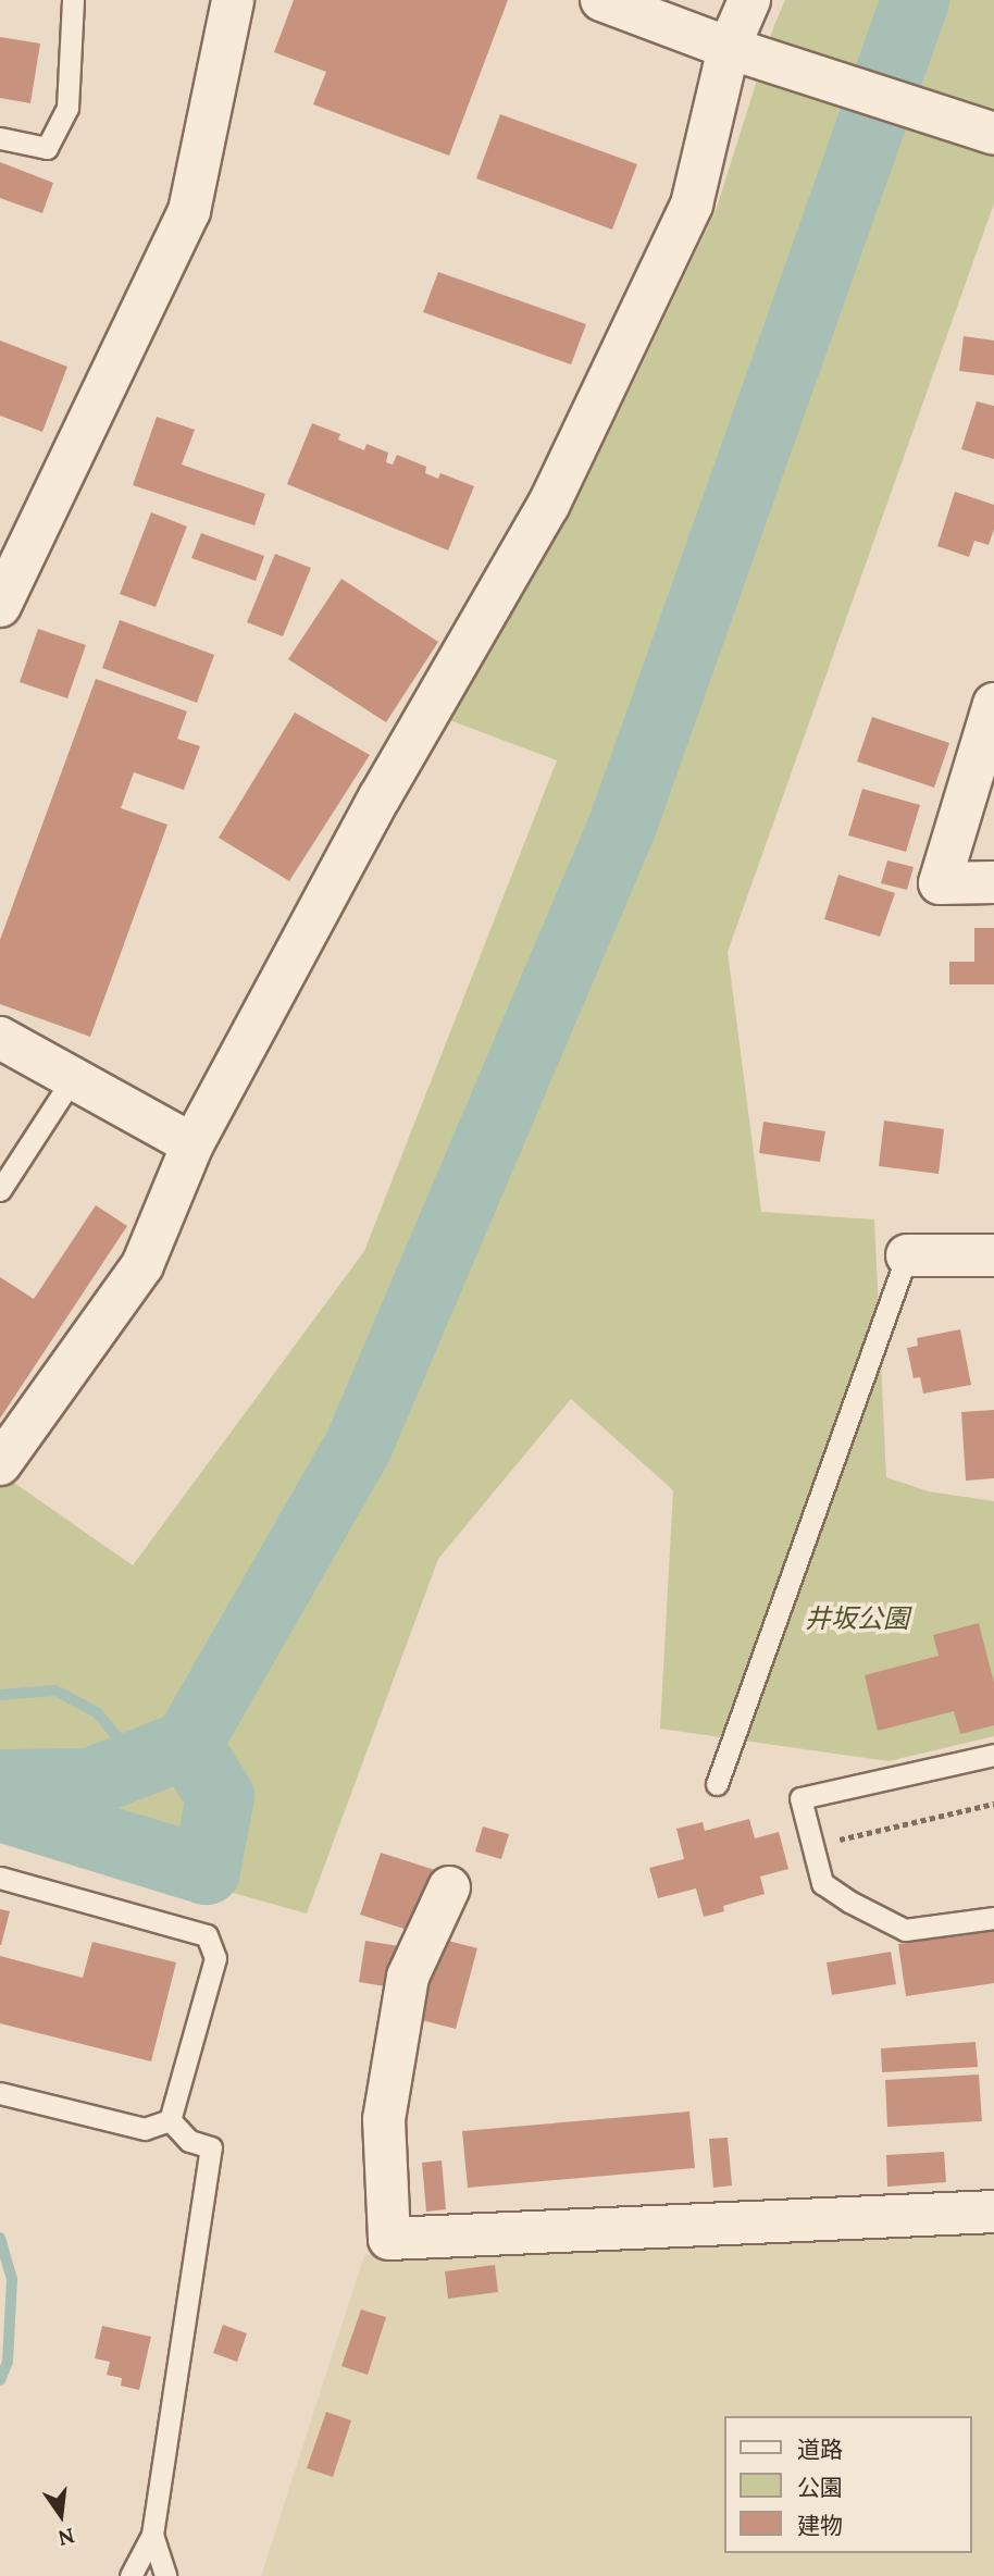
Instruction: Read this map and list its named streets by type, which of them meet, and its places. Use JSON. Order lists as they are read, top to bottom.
{
  "parks": ["井坂公園"],
  "legend": ["道路", "公園", "建物"],
  "north": "bottom"
}
